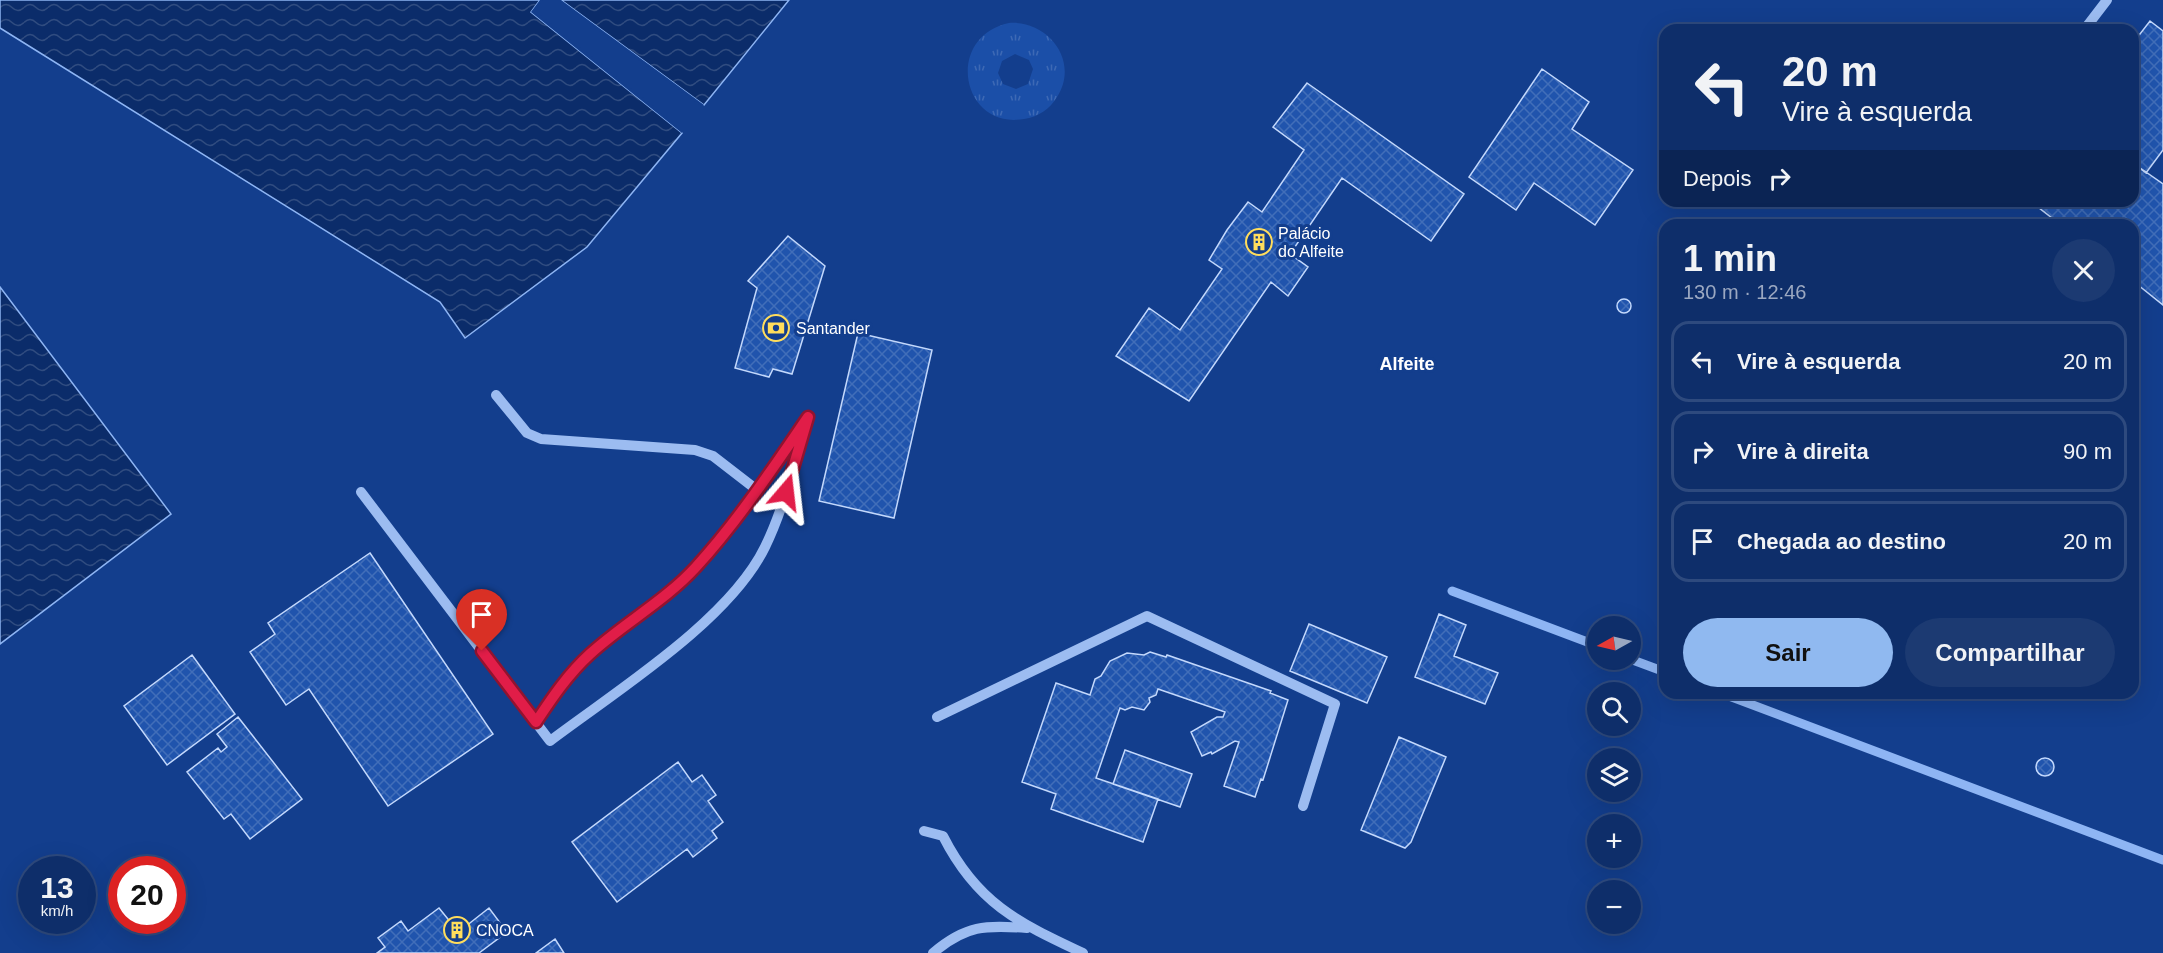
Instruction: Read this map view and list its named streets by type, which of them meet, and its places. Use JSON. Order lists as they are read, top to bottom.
{
  "districts": ["Alfeite"],
  "places": {
    "building": ["Palácio do Alfeite", "CNOCA"],
    "bank": ["Santander"]
  },
  "north": "left",
  "page": {
    "turn": ["20 m", "Vire à esquerda"],
    "then": "Depois",
    "heading": ["1 min", "130 m · 12:46"],
    "list": [
      {
        "name": "Vire à esquerda",
        "value": "20 m"
      },
      {
        "name": "Vire à direita",
        "value": "90 m"
      },
      {
        "name": "Chegada ao destino",
        "value": "20 m"
      }
    ],
    "buttons": ["Sair", "Compartilhar"],
    "map_buttons": ["+", "−"],
    "speed": "13 km/h",
    "limit": "20"
  }
}
